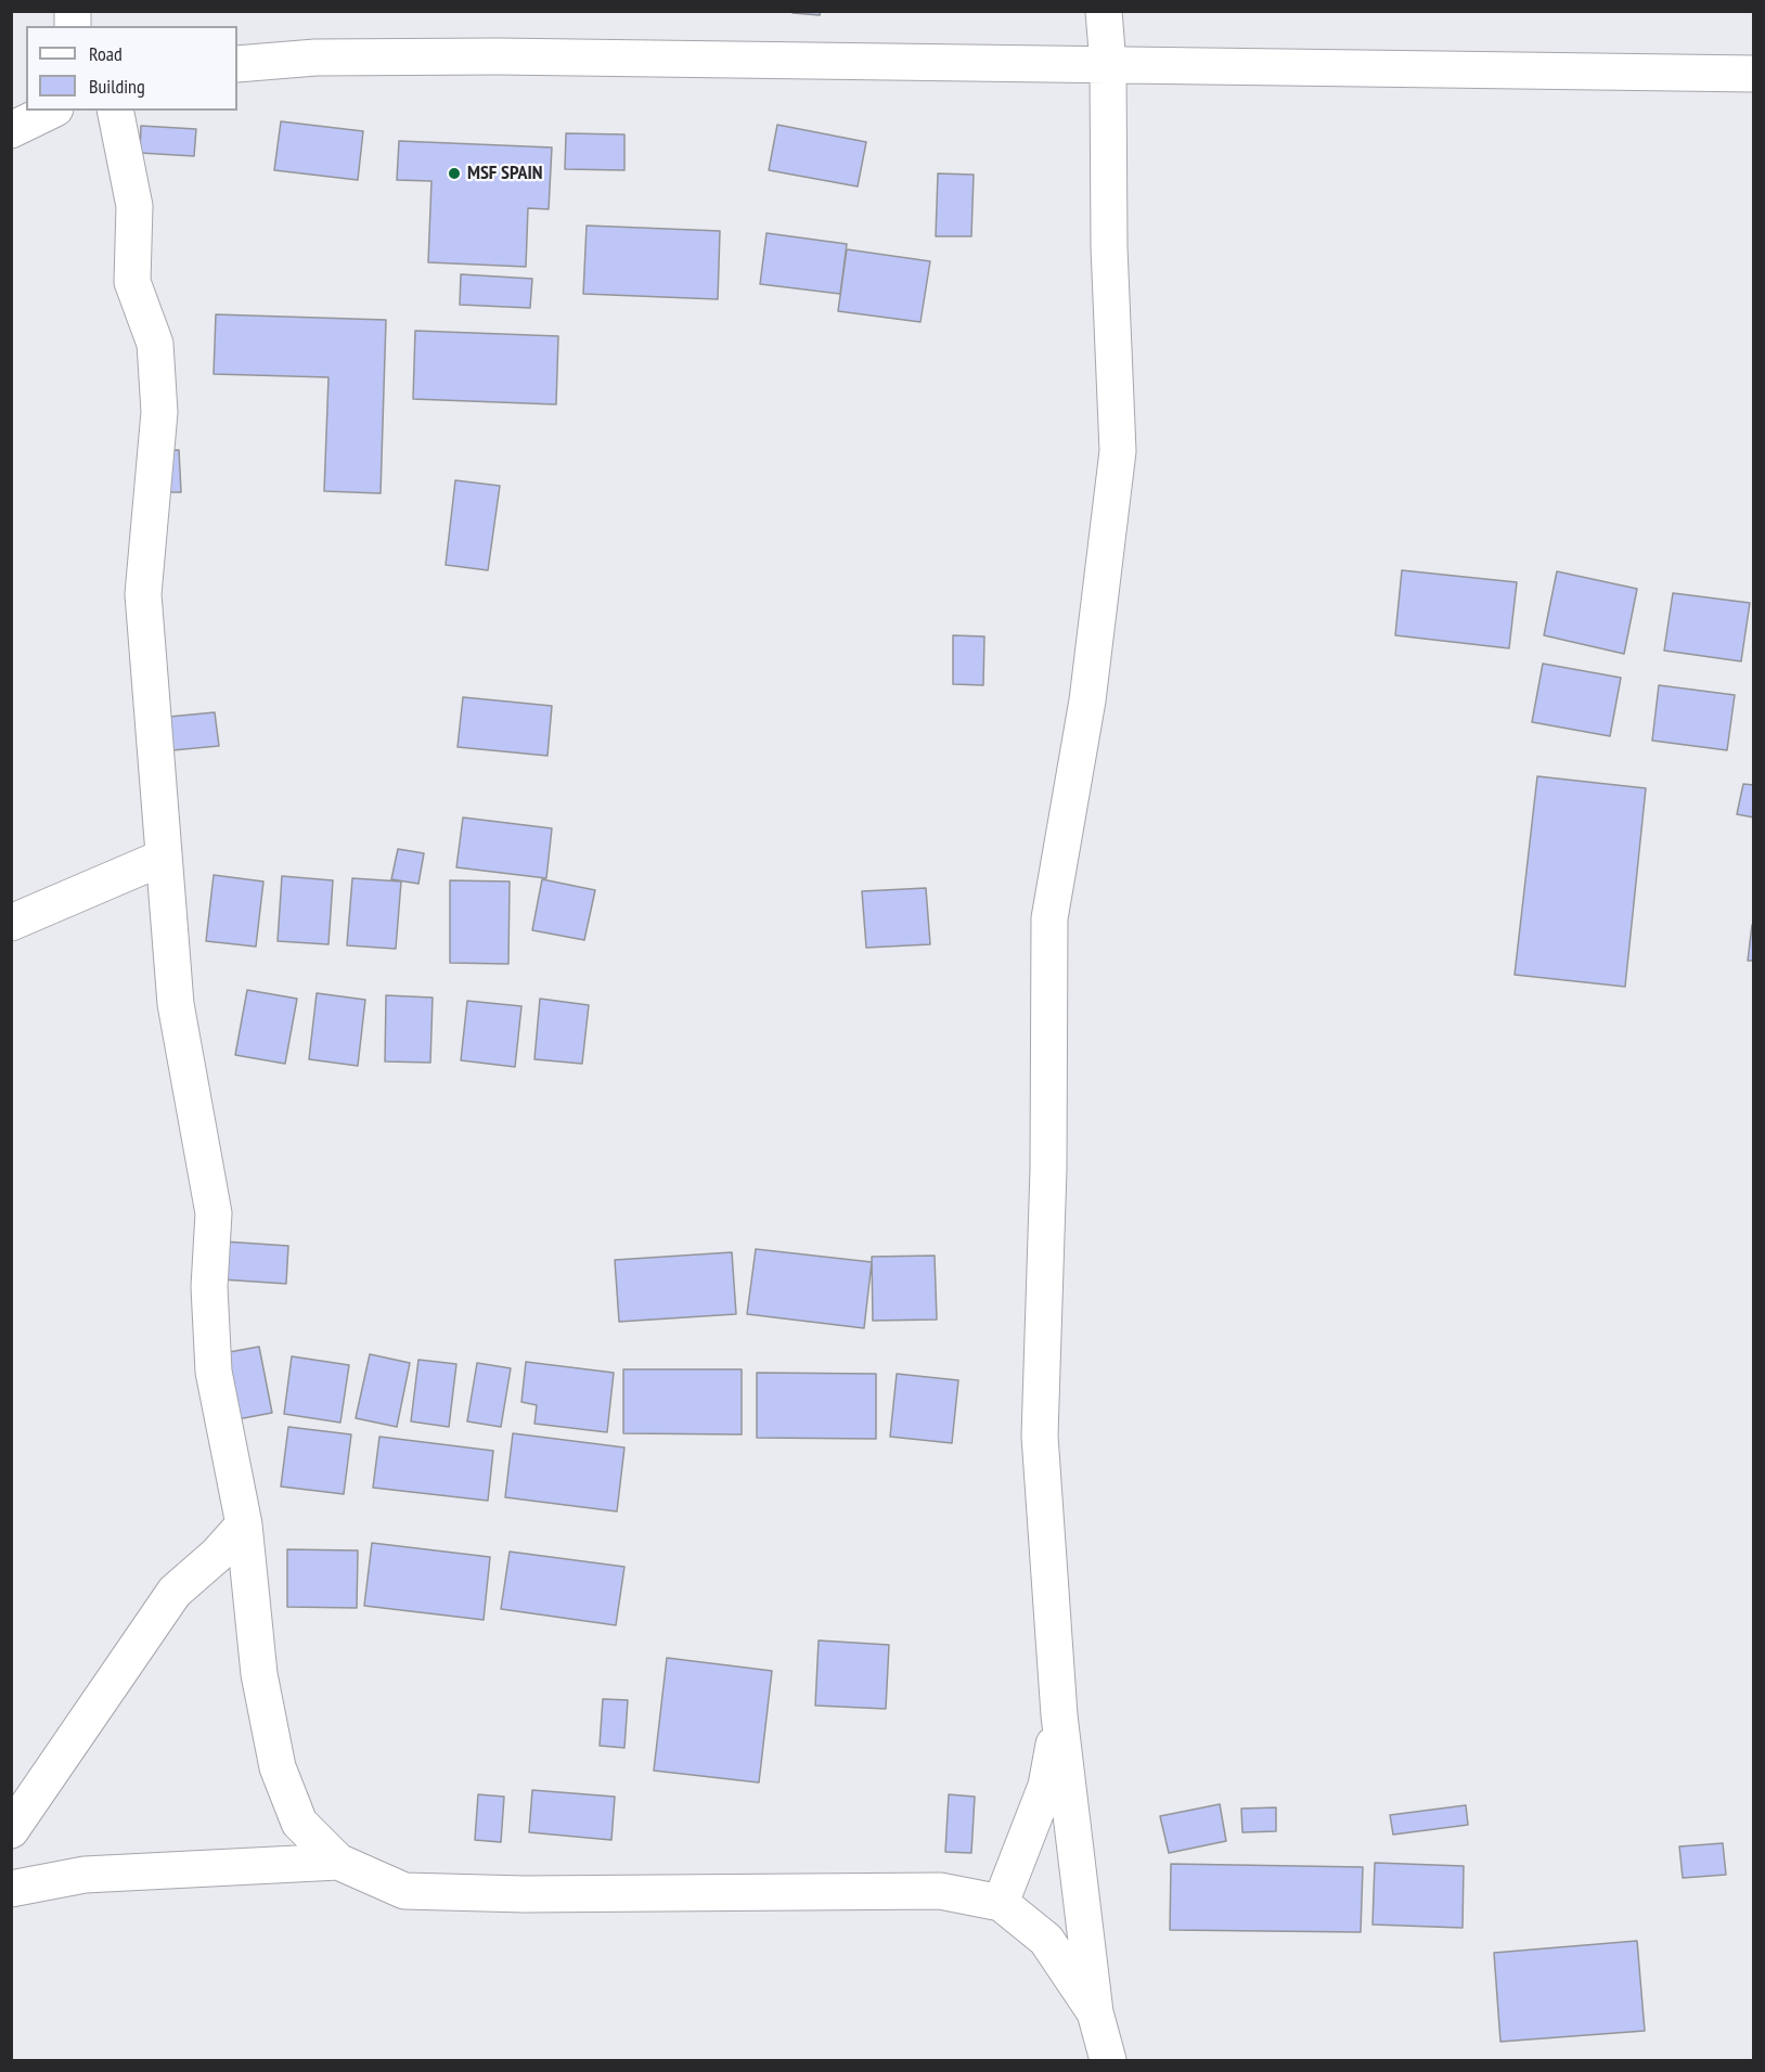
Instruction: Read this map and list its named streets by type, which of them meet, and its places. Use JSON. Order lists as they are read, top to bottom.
{
  "places": ["MSF SPAIN"],
  "legend": ["Road", "Building"]
}
